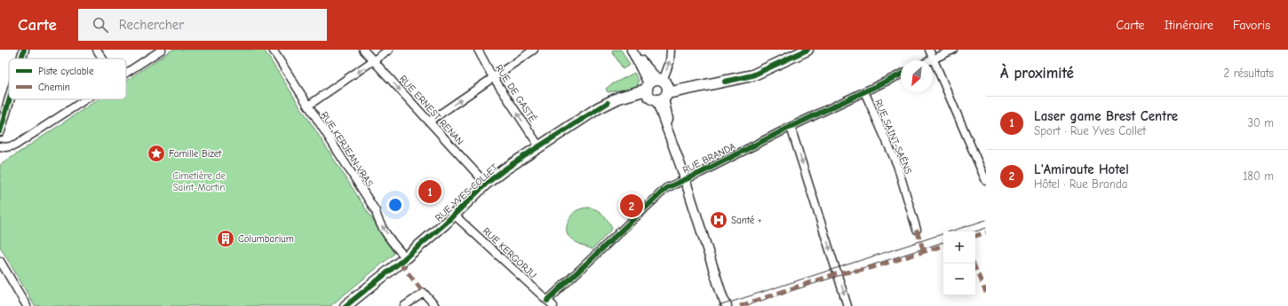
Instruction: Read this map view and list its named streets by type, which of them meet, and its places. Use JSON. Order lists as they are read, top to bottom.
{
  "streets": {
    "main road": ["RUE YVES COLLET"],
    "street": [
      "RUE DE GASTÉ",
      "RUE ERNEST RENAN",
      "RUE SAINT-SAËNS",
      "RUE KERJEAN-VRAS",
      "RUE BRANDA",
      "RUE KERGORJU"
    ]
  },
  "crossings": [
    ["RUE DE GASTÉ", "RUE YVES COLLET"],
    ["RUE ERNEST RENAN", "RUE YVES COLLET"],
    ["RUE SAINT-SAËNS", "RUE BRANDA"],
    ["RUE KERJEAN-VRAS", "RUE YVES COLLET"],
    ["RUE BRANDA", "RUE KERGORJU"],
    ["RUE YVES COLLET", "RUE KERGORJU"]
  ],
  "one_way": ["RUE DE GASTÉ", "RUE ERNEST RENAN", "RUE KERJEAN-VRAS"],
  "parks": ["Cimetière de Saint-Martin"],
  "places": {
    "place": ["Famille Bizet"],
    "hospital": ["Santé +"],
    "building": ["Columbarium"]
  },
  "legend": ["Piste cyclable", "Chemin"],
  "north": "bottom left",
  "page": {
    "header": "Carte",
    "search": "Rechercher",
    "nav": ["Carte", "Itinéraire", "Favoris"],
    "heading": ["À proximité", "2 résultats"],
    "list": [
      {
        "mark": "1",
        "name": "Laser game Brest Centre",
        "note": "Sport · Rue Yves Collet",
        "value": "30 m"
      },
      {
        "mark": "2",
        "name": "L'Amiraute Hotel",
        "note": "Hôtel · Rue Branda",
        "value": "180 m"
      }
    ],
    "pins": ["1", "2"],
    "map_buttons": ["+", "−"]
  }
}
